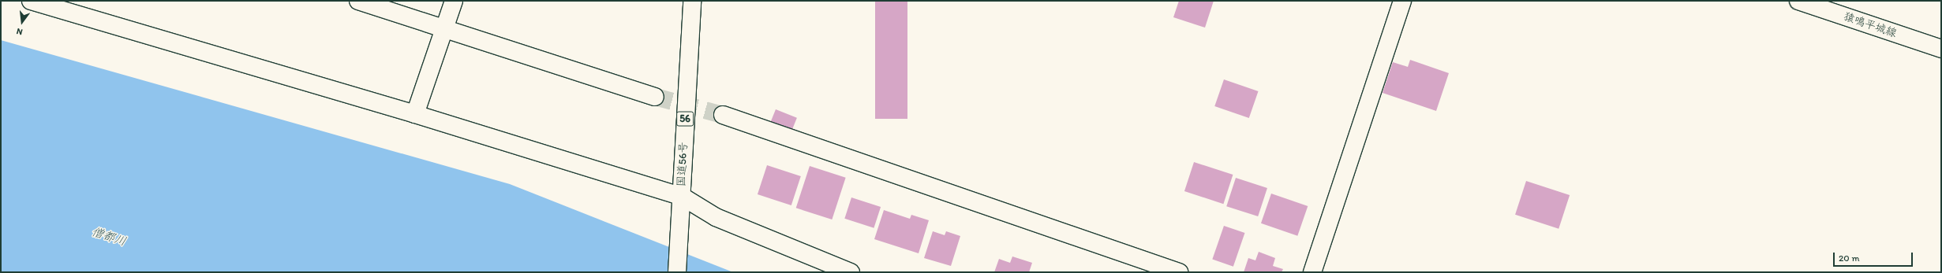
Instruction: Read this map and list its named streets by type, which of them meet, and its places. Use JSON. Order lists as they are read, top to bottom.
{
  "streets": {
    "main road": ["猿鳴平城線", "56", "国道56号"]
  },
  "water": ["僧都川"],
  "scale_bar": "20 m",
  "north": "bottom"
}
